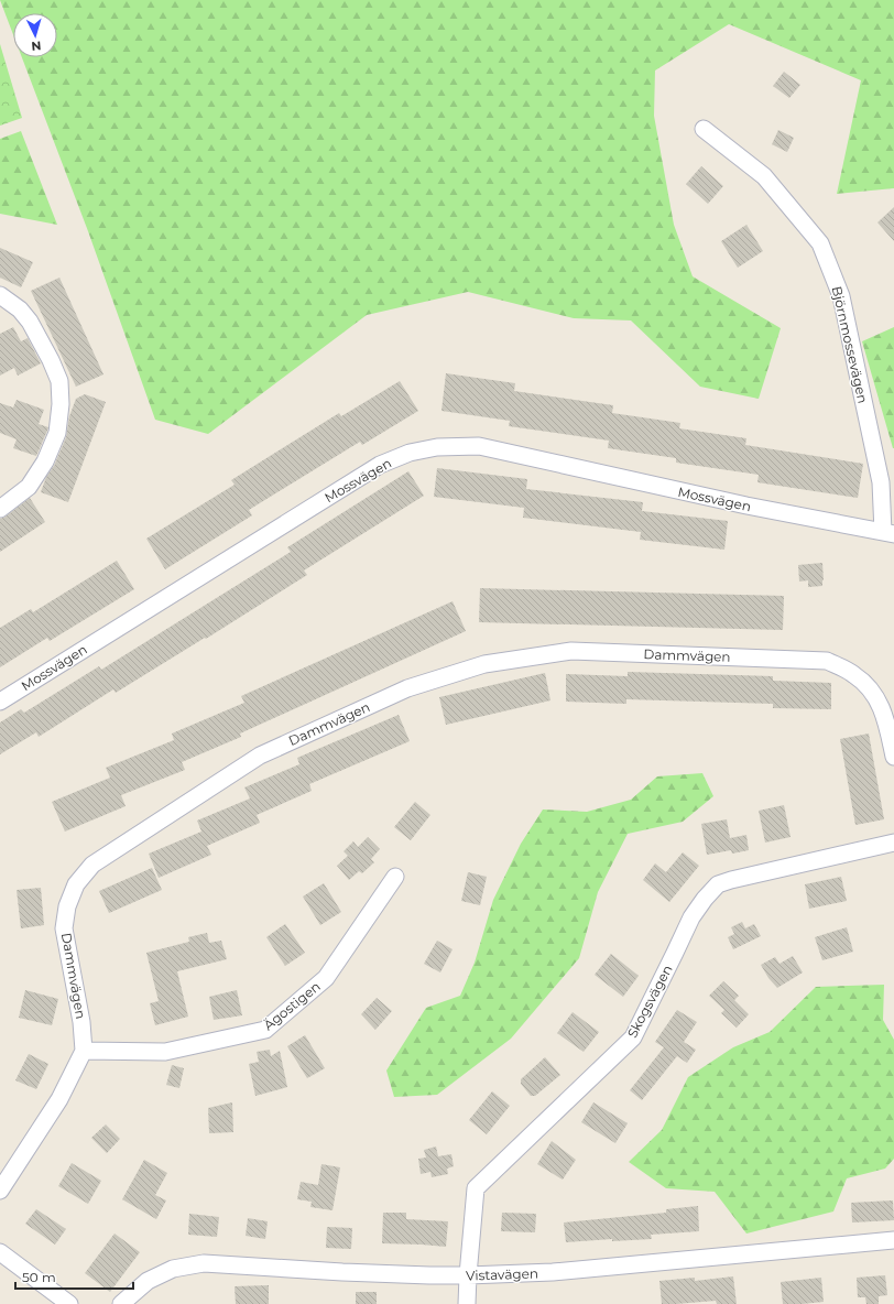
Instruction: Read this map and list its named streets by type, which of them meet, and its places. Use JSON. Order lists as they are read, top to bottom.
{
  "streets": {
    "street": [
      "Björnmossevägen",
      "Mossvägen",
      "Dammvägen",
      "Skogsvägen",
      "Ägostigen",
      "Vistavägen"
    ]
  },
  "crossings": [
    ["Björnmossevägen", "Mossvägen"],
    ["Dammvägen", "Ägostigen"],
    ["Skogsvägen", "Vistavägen"]
  ],
  "scale_bar": "50 m",
  "north": "bottom"
}
